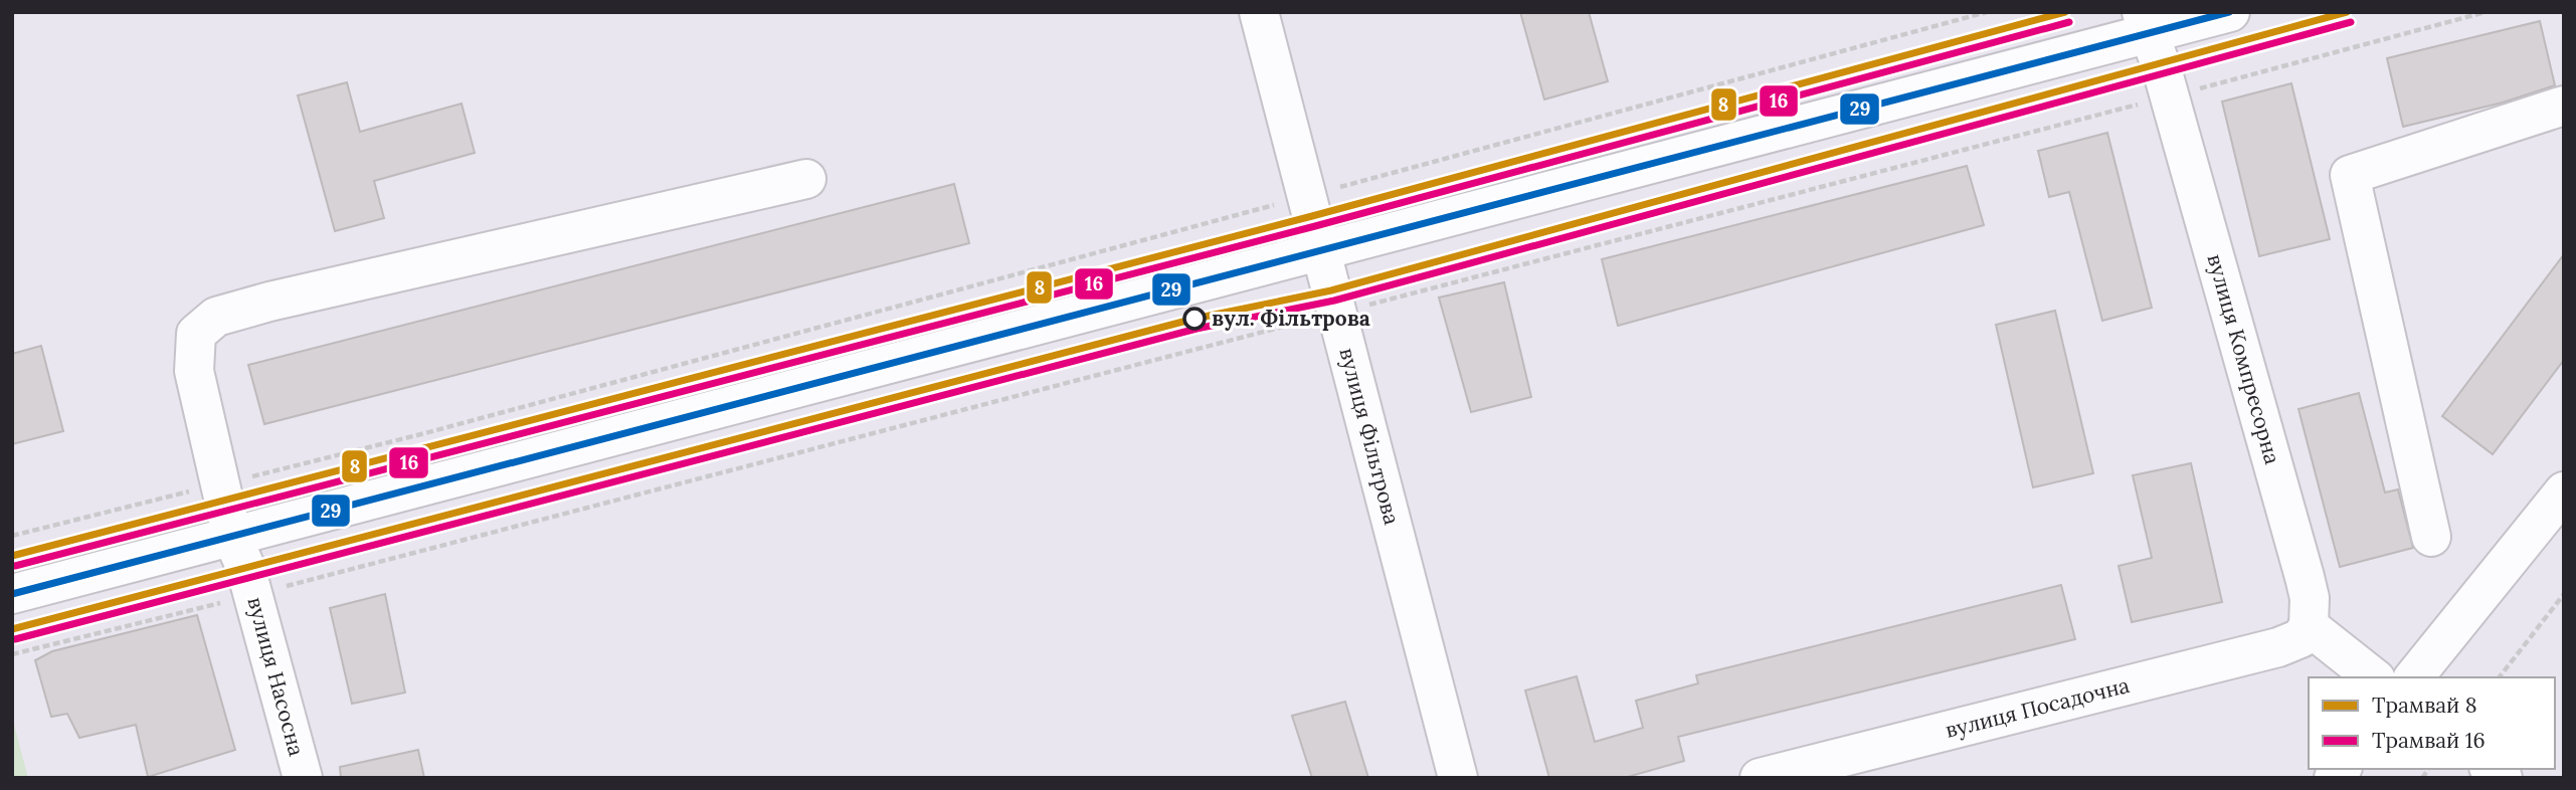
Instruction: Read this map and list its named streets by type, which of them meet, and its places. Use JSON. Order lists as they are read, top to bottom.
{
  "streets": {
    "street": [
      "вулиця Компресорна",
      "вулиця Фільтрова",
      "вулиця Насосна",
      "вулиця Посадочна"
    ]
  },
  "crossings": [
    ["вулиця Компресорна", "вулиця Посадочна"]
  ],
  "places": ["вул. Фільтрова"],
  "lines": ["tram line 8", "transit line 29", "tram line 16"],
  "legend": ["Трамвай 8", "Трамвай 16"]
}
